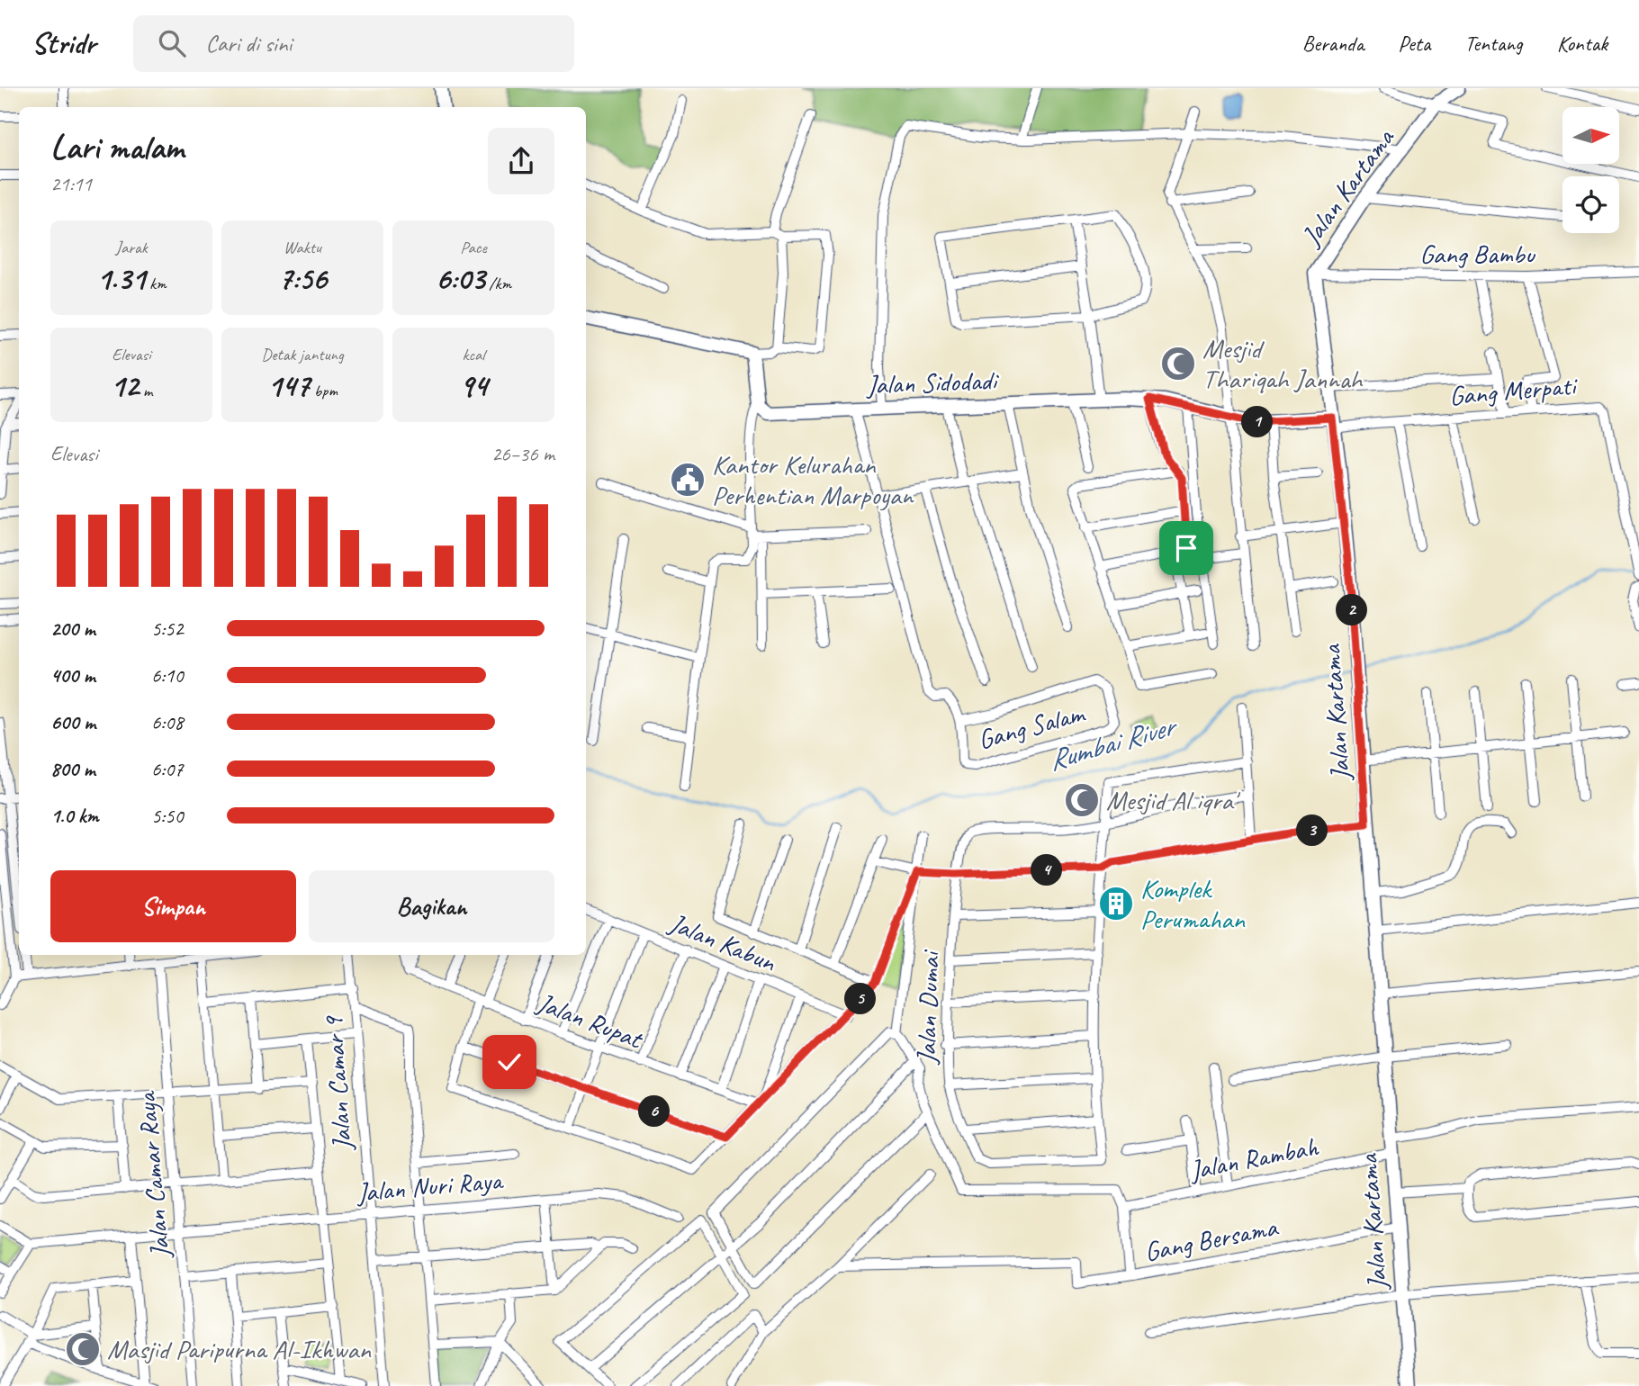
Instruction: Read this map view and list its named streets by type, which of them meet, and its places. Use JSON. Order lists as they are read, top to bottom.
{
  "streets": {
    "main road": ["Jalan Kartama", "Jalan Sidodadi"],
    "street": [
      "Gang Bambu",
      "Gang Merpati",
      "Gang Salam",
      "Jalan Kabun",
      "Jalan Dumai",
      "Jalan Rupat",
      "Jalan Camar 9",
      "Jalan Rambah",
      "Jalan Camar Raya",
      "Jalan Nuri Raya",
      "Gang Bersama"
    ]
  },
  "crossings": [
    ["Jalan Kartama", "Gang Bambu"],
    ["Jalan Kartama", "Jalan Sidodadi"],
    ["Jalan Kartama", "Gang Merpati"],
    ["Jalan Kartama", "Jalan Rambah"],
    ["Jalan Kartama", "Gang Bersama"],
    ["Jalan Sidodadi", "Gang Merpati"],
    ["Jalan Camar 9", "Jalan Nuri Raya"],
    ["Jalan Rambah", "Gang Bersama"],
    ["Jalan Camar Raya", "Jalan Nuri Raya"]
  ],
  "water": ["Rumbai River"],
  "places": {
    "mosque": ["Mesjid Thariqah Jannah", "Mesjid Al iqra'", "Masjid Paripurna Al-Ikhwan"],
    "public building": ["Kantor Kelurahan Perhentian Marpoyan"],
    "building": ["Komplek Perumahan"]
  },
  "north": "right",
  "page": {
    "header": "Stridr",
    "search": "Cari di sini",
    "nav": [
      "Beranda",
      "Peta",
      "Tentang",
      "Kontak"
    ],
    "heading": ["Lari malam", "21:11"],
    "stats": [
      ["Jarak", "1.31 km"],
      ["Waktu", "7:56"],
      ["Pace", "6:03 /km"],
      ["Elevasi", "12 m"],
      ["Detak jantung", "147 bpm"],
      ["kcal", "94"]
    ],
    "pins": [
      "1",
      "2",
      "3",
      "4",
      "5",
      "6"
    ],
    "chart": ["Elevasi", "26–36 m"],
    "list": [
      {
        "name": "200 m",
        "note": "5:52"
      },
      {
        "name": "400 m",
        "note": "6:10"
      },
      {
        "name": "600 m",
        "note": "6:08"
      },
      {
        "name": "800 m",
        "note": "6:07"
      },
      {
        "name": "1.0 km",
        "note": "5:50"
      }
    ],
    "buttons": ["Simpan", "Bagikan"]
  }
}
